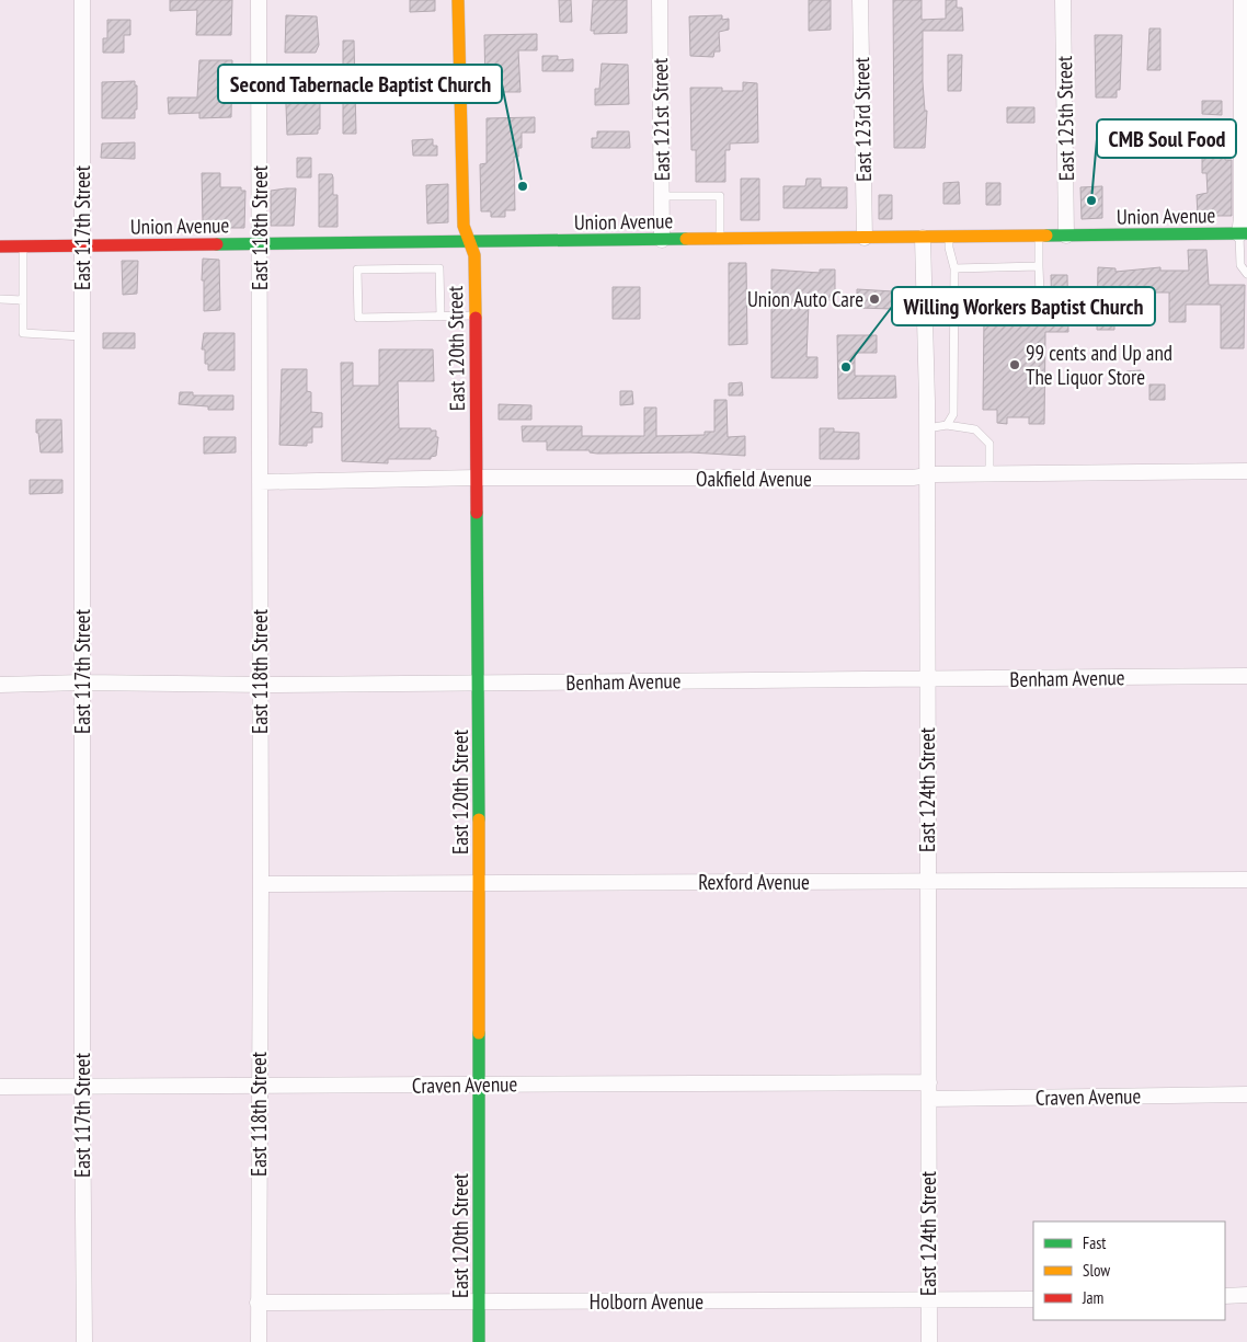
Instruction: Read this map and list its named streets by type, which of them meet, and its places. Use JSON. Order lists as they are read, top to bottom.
{
  "streets": {
    "street": [
      "East 125th Street",
      "East 121st Street",
      "East 123rd Street",
      "Union Avenue",
      "East 117th Street",
      "East 118th Street",
      "East 120th Street",
      "Oakfield Avenue",
      "Benham Avenue",
      "East 124th Street",
      "Rexford Avenue",
      "Craven Avenue",
      "Holborn Avenue"
    ]
  },
  "crossings": [
    ["East 125th Street", "Union Avenue"],
    ["East 121st Street", "Union Avenue"],
    ["East 123rd Street", "Union Avenue"],
    ["Union Avenue", "East 117th Street"],
    ["Union Avenue", "East 118th Street"],
    ["Union Avenue", "East 120th Street"],
    ["Union Avenue", "East 124th Street"],
    ["East 117th Street", "Benham Avenue"],
    ["East 117th Street", "Craven Avenue"],
    ["East 118th Street", "Oakfield Avenue"],
    ["East 118th Street", "Benham Avenue"],
    ["East 118th Street", "Rexford Avenue"],
    ["East 118th Street", "Craven Avenue"],
    ["East 118th Street", "Holborn Avenue"],
    ["East 120th Street", "Oakfield Avenue"],
    ["East 120th Street", "Benham Avenue"],
    ["East 120th Street", "Rexford Avenue"],
    ["East 120th Street", "Craven Avenue"],
    ["East 120th Street", "Holborn Avenue"],
    ["Oakfield Avenue", "East 124th Street"],
    ["Benham Avenue", "East 124th Street"],
    ["East 124th Street", "Rexford Avenue"],
    ["East 124th Street", "Craven Avenue"],
    ["East 124th Street", "Holborn Avenue"]
  ],
  "places": [
    "Second Tabernacle Baptist Church",
    "CMB Soul Food",
    "Union Auto Care",
    "99 cents and Up and The Liquor Store",
    "Willing Workers Baptist Church"
  ],
  "legend": ["Fast", "Slow", "Jam"]
}
